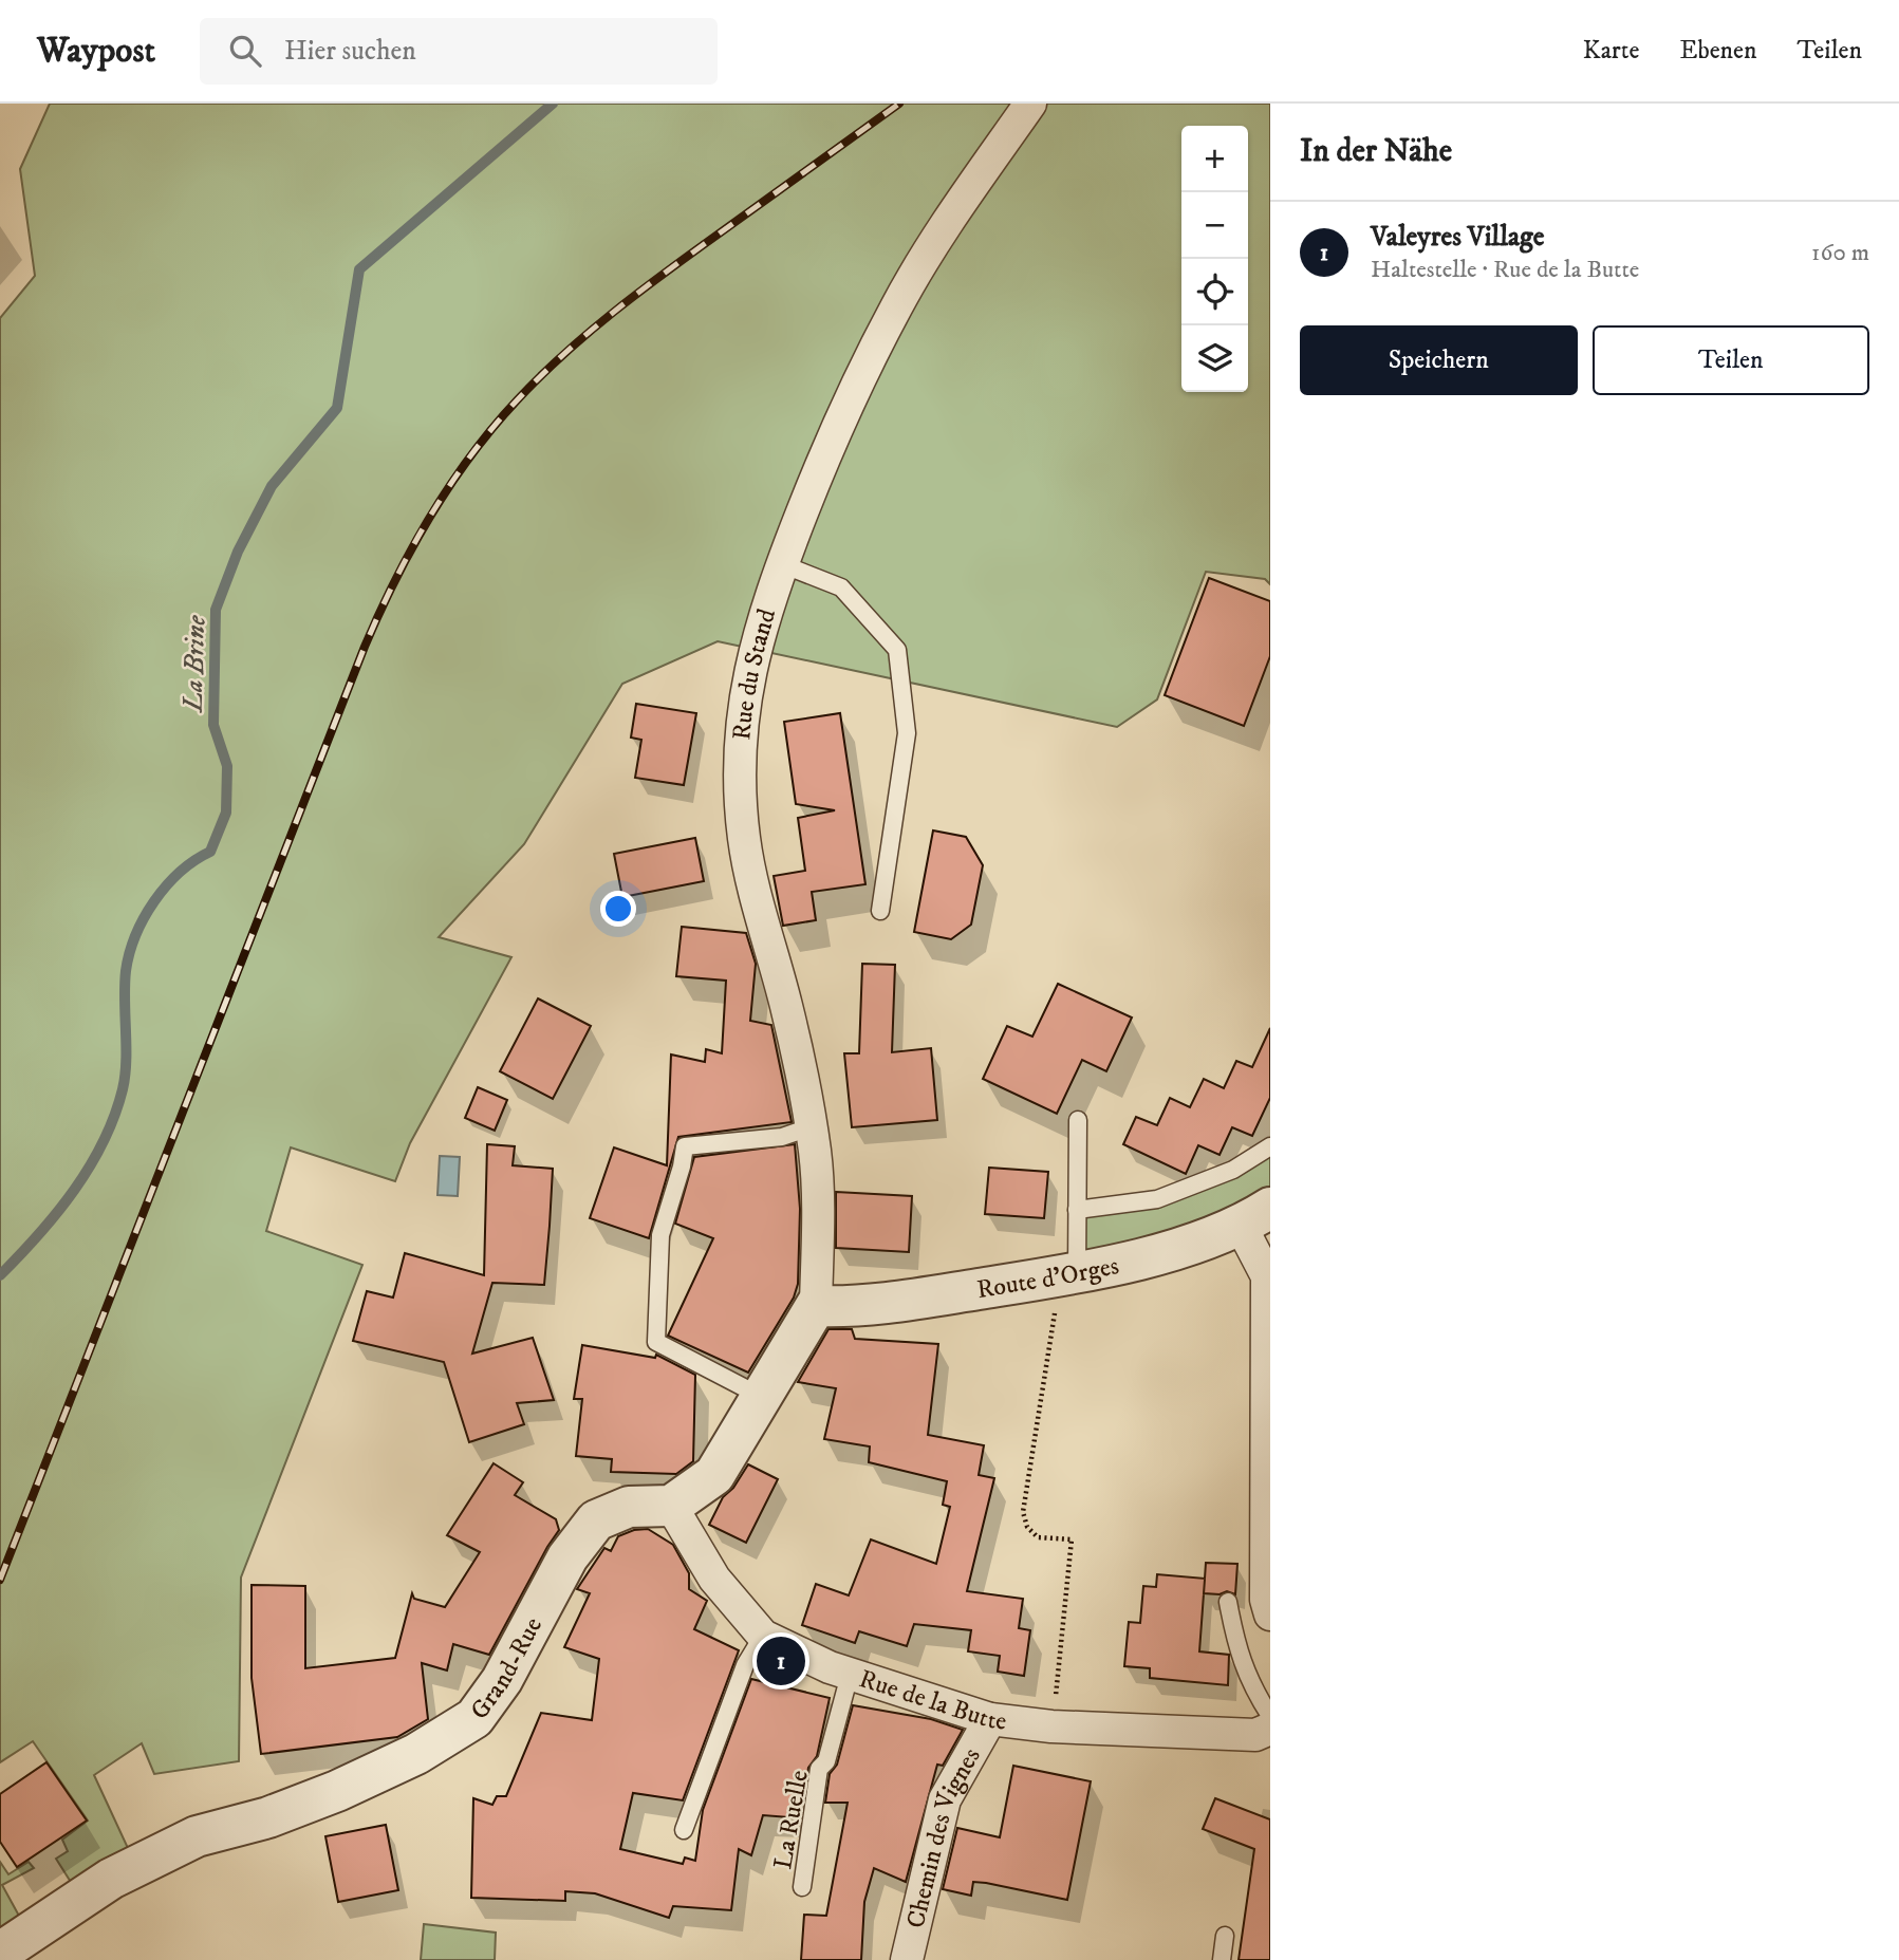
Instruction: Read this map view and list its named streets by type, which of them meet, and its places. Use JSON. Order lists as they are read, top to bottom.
{
  "streets": {
    "street": [
      "Rue du Stand",
      "Route d'Orges",
      "Grand-Rue",
      "Rue de la Butte",
      "Chemin des Vignes"
    ],
    "lane": ["La Ruelle"]
  },
  "crossings": [
    ["Rue du Stand", "Route d'Orges"],
    ["Grand-Rue", "Rue de la Butte"],
    ["Rue de la Butte", "La Ruelle"],
    ["Rue de la Butte", "Chemin des Vignes"]
  ],
  "water": ["La Brine"],
  "page": {
    "header": "Waypost",
    "search": "Hier suchen",
    "nav": ["Karte", "Ebenen", "Teilen"],
    "heading": "In der Nähe",
    "map_buttons": ["+", "−"],
    "list": [
      {
        "mark": "1",
        "name": "Valeyres Village",
        "note": "Haltestelle · Rue de la Butte",
        "value": "160 m"
      }
    ],
    "buttons": ["Speichern", "Teilen"],
    "pins": "1"
  }
}
